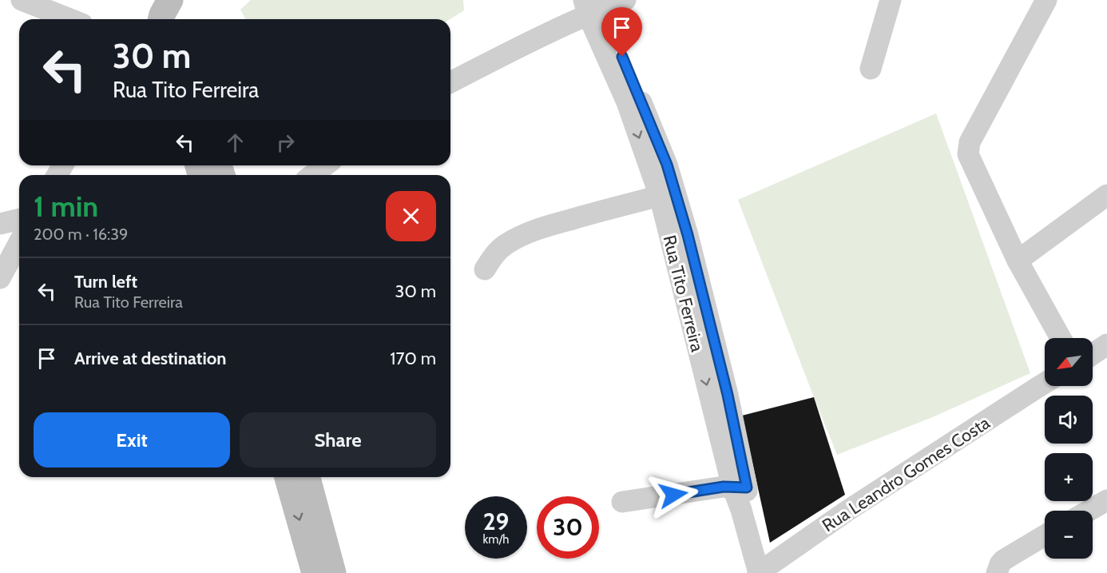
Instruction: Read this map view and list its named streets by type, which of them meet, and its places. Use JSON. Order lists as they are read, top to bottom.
{
  "streets": {
    "street": ["Rua Tito Ferreira", "Rua Leandro Gomes Costa"]
  },
  "crossings": [
    ["Rua Tito Ferreira", "Rua Leandro Gomes Costa"]
  ],
  "north": "bottom left",
  "page": {
    "turn": ["30 m", "Rua Tito Ferreira"],
    "heading": ["1 min", "200 m · 16:39"],
    "list": [
      {
        "name": "Turn left",
        "note": "Rua Tito Ferreira",
        "value": "30 m"
      },
      {
        "name": "Arrive at destination",
        "value": "170 m"
      }
    ],
    "map_buttons": ["+", "−"],
    "buttons": ["Exit", "Share"],
    "speed": "29 km/h",
    "limit": "30"
  }
}
